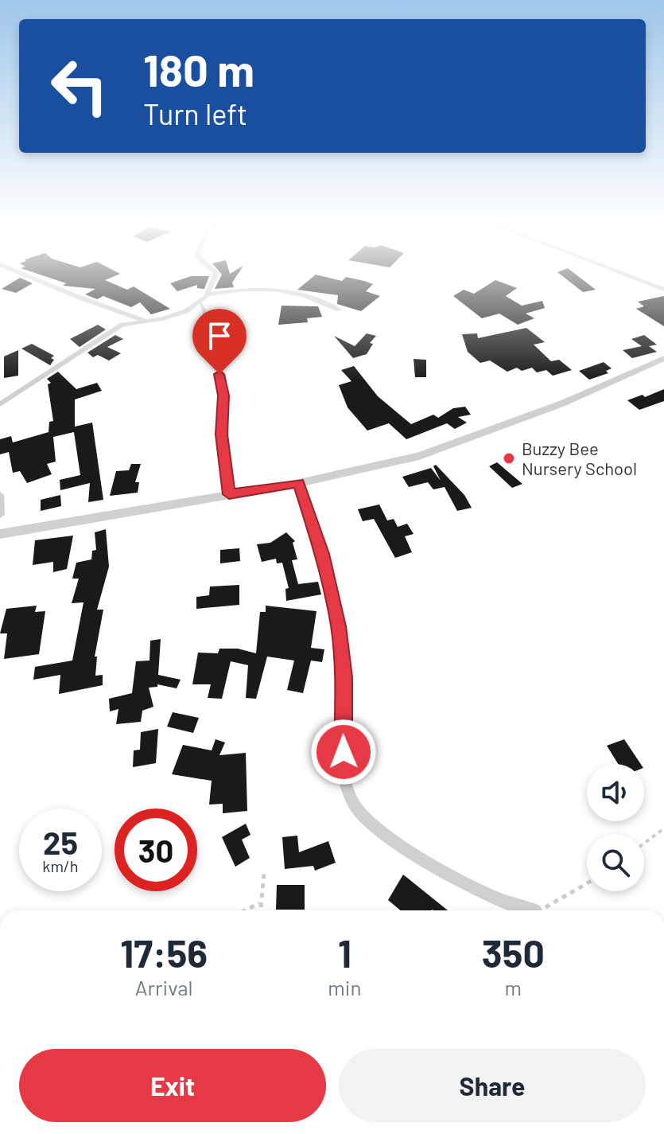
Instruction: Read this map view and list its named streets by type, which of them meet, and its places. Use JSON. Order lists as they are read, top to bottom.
{
  "places": ["Buzzy Bee Nursery School"],
  "page": {
    "turn": ["180 m", "Turn left"],
    "speed": "25 km/h",
    "limit": "30",
    "eta": [
      "17:56",
      "Arrival",
      "1",
      "min",
      "350",
      "m"
    ],
    "buttons": ["Exit", "Share"]
  }
}
